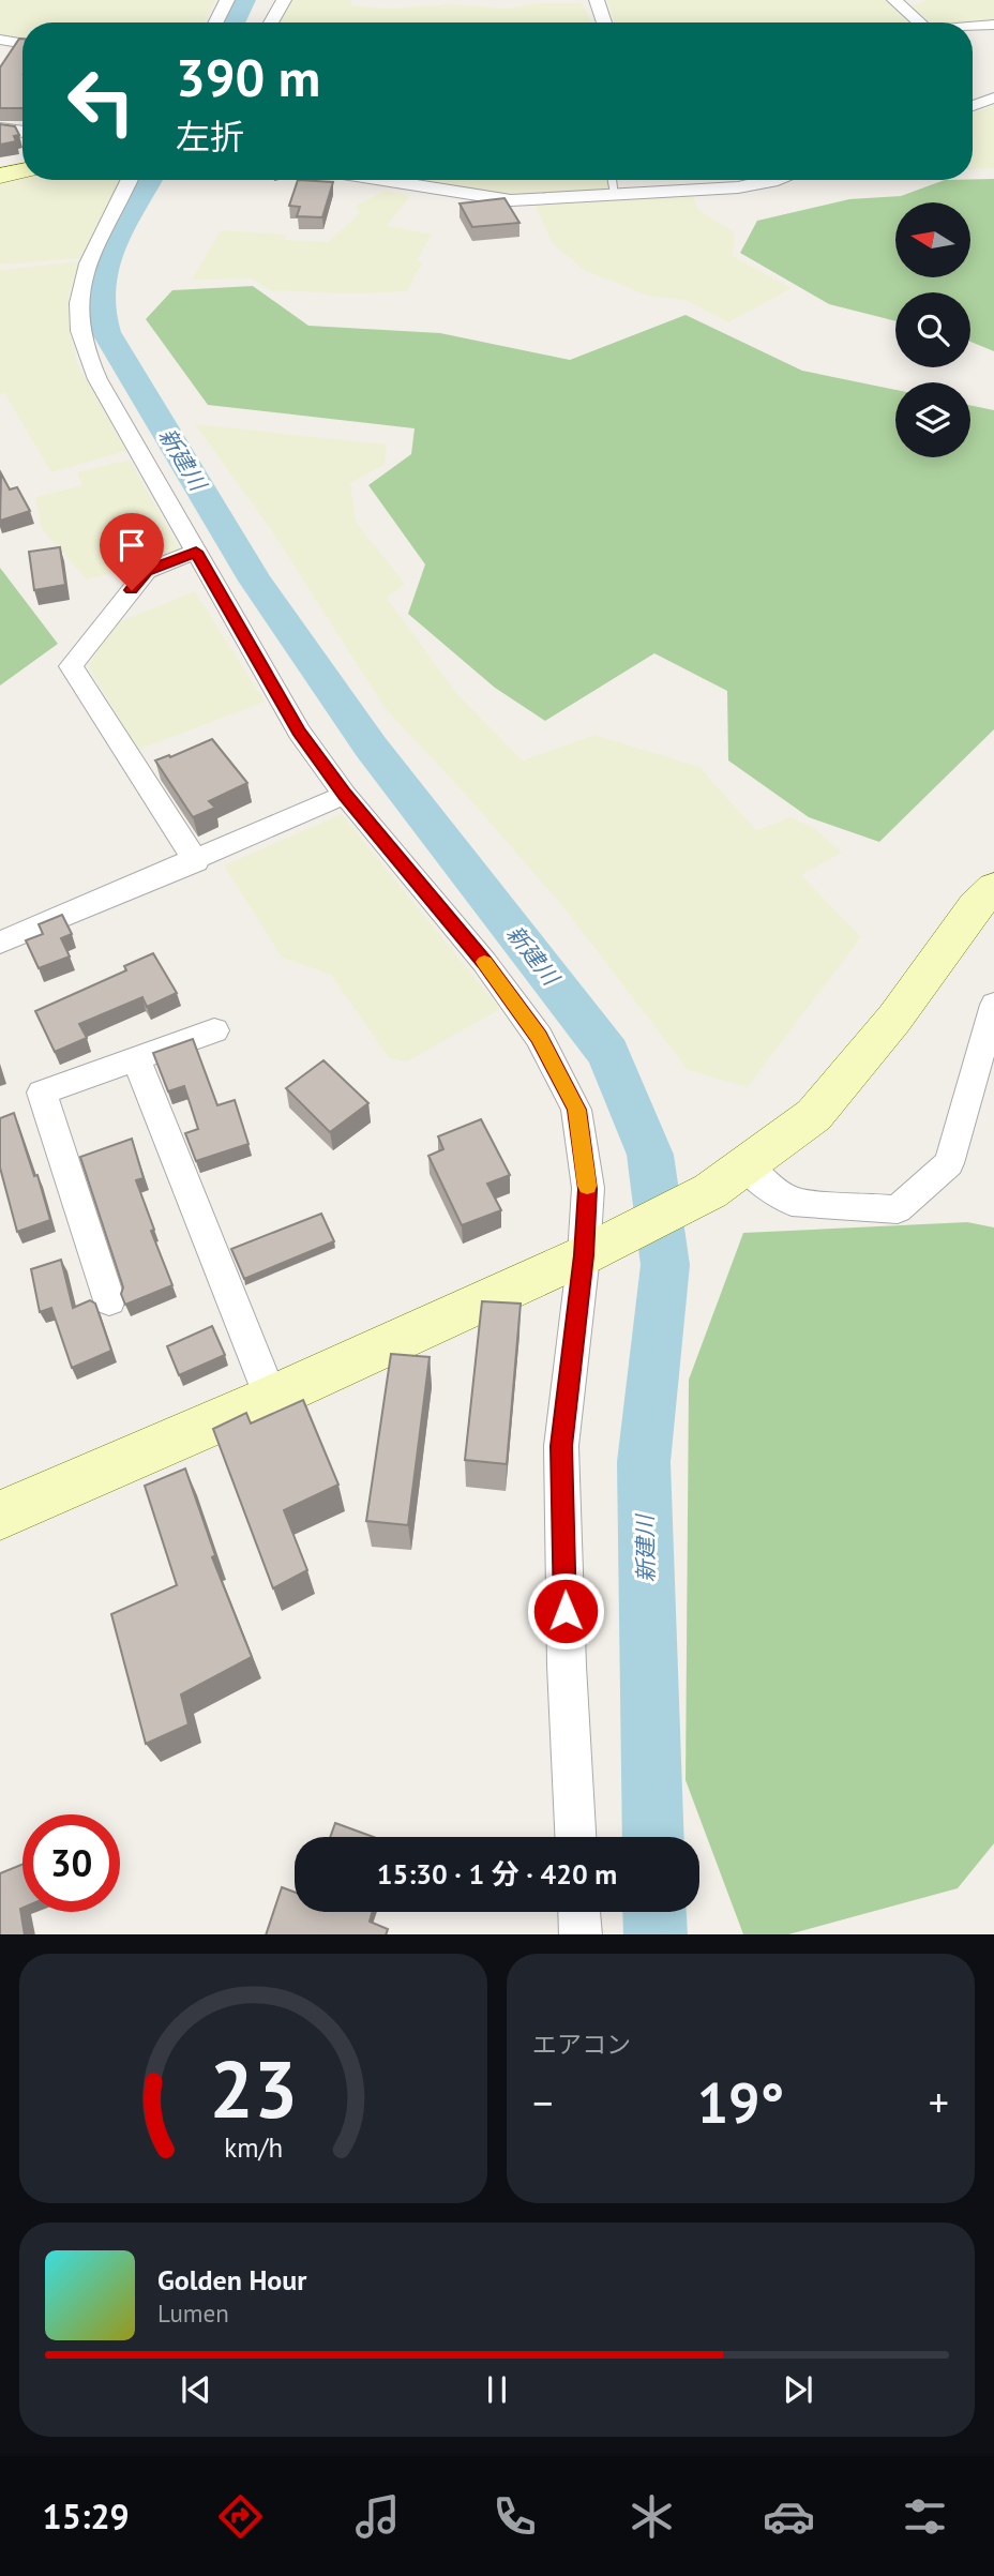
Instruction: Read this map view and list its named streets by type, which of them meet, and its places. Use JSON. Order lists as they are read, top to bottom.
{
  "water": ["新建川"],
  "north": "left",
  "page": {
    "turn": ["390 m", "左折"],
    "limit": "30",
    "trip": "15:30 · 1 分 · 420 m",
    "tile": "エアコン",
    "heat": ["−", "19°", "+"],
    "song": ["Golden Hour", "Lumen"],
    "tabs": "15:29",
    "gauge": ["23", "km/h"]
  }
}
